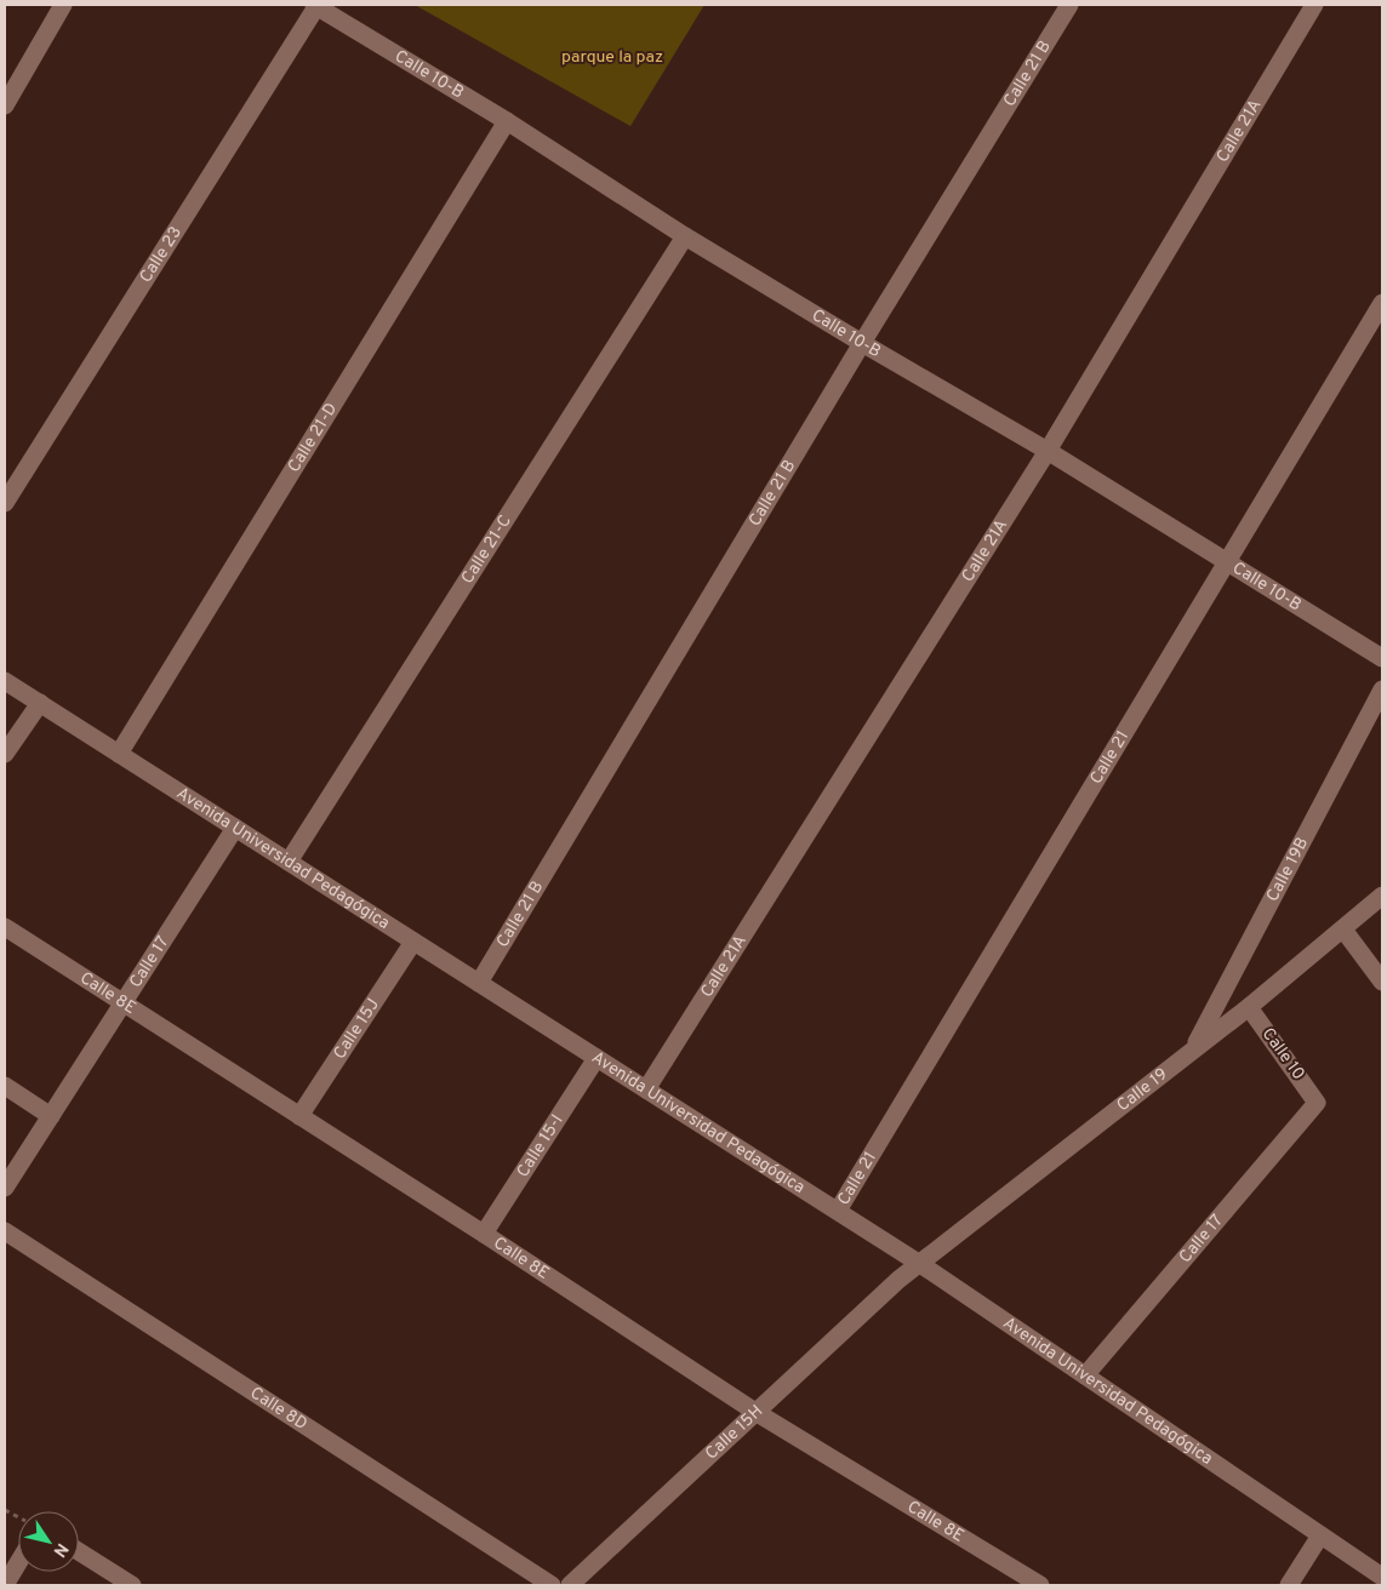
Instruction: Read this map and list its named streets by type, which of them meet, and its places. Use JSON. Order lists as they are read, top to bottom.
{
  "streets": {
    "street": [
      "Calle 21 B",
      "Calle 10-B",
      "Calle 21A",
      "Calle 23",
      "Calle 21-D",
      "Calle 21-C",
      "Calle 21",
      "Avenida Universidad Pedagógica",
      "Calle 19B",
      "Calle 17",
      "Calle 8E",
      "Calle 15J",
      "Calle 10",
      "Calle 19",
      "Calle 15-I",
      "Calle 8D",
      "Calle 15H"
    ]
  },
  "crossings": [
    ["Calle 21 B", "Calle 10-B"],
    ["Calle 21 B", "Avenida Universidad Pedagógica"],
    ["Calle 10-B", "Calle 21A"],
    ["Calle 10-B", "Calle 23"],
    ["Calle 10-B", "Calle 21-D"],
    ["Calle 10-B", "Calle 21-C"],
    ["Calle 10-B", "Calle 21"],
    ["Calle 21A", "Avenida Universidad Pedagógica"],
    ["Calle 21-D", "Avenida Universidad Pedagógica"],
    ["Calle 21-C", "Avenida Universidad Pedagógica"],
    ["Calle 21", "Avenida Universidad Pedagógica"],
    ["Avenida Universidad Pedagógica", "Calle 17"],
    ["Avenida Universidad Pedagógica", "Calle 15J"],
    ["Avenida Universidad Pedagógica", "Calle 19"],
    ["Avenida Universidad Pedagógica", "Calle 15-I"],
    ["Calle 19B", "Calle 19"],
    ["Calle 17", "Calle 8E"],
    ["Calle 17", "Calle 10"],
    ["Calle 8E", "Calle 15J"],
    ["Calle 8E", "Calle 15-I"],
    ["Calle 8E", "Calle 15H"],
    ["Calle 10", "Calle 19"],
    ["Calle 19", "Calle 15H"]
  ],
  "parks": ["parque la paz"],
  "north": "bottom right"
}
